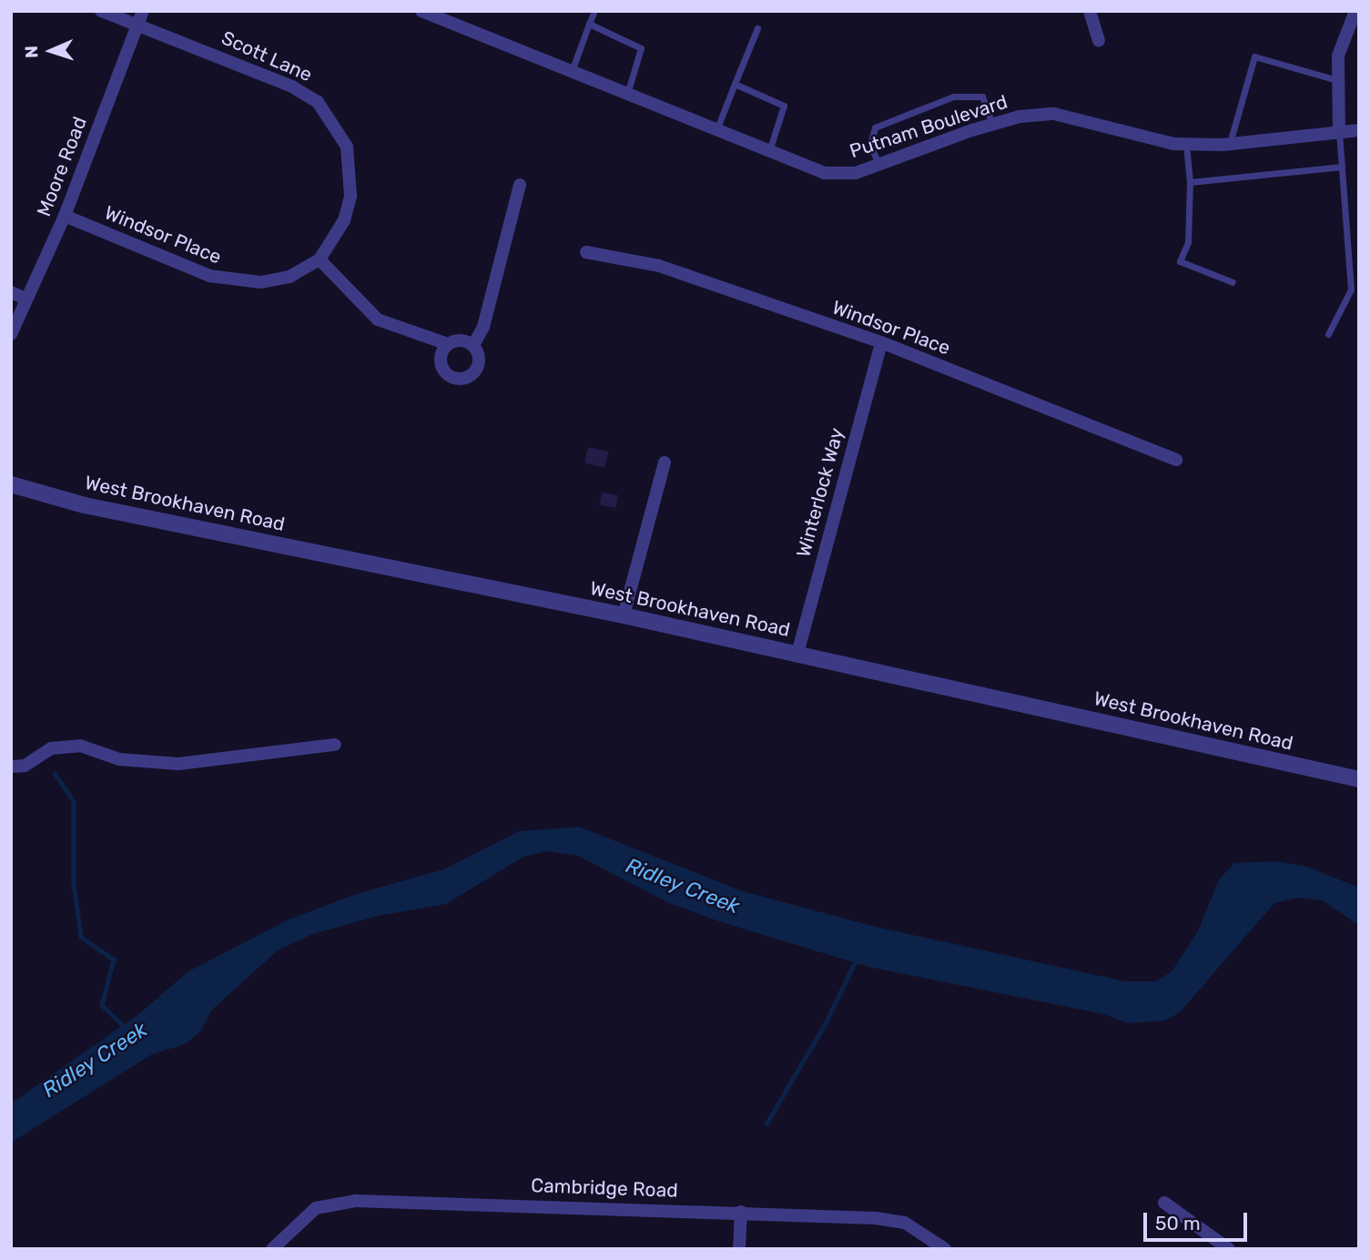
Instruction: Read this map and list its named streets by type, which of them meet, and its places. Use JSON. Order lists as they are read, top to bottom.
{
  "streets": {
    "street": [
      "Scott Lane",
      "Putnam Boulevard",
      "Moore Road",
      "Windsor Place",
      "Winterlock Way",
      "West Brookhaven Road",
      "Cambridge Road"
    ]
  },
  "crossings": [
    ["Scott Lane", "Moore Road"],
    ["Scott Lane", "Windsor Place"],
    ["Moore Road", "Windsor Place"],
    ["Windsor Place", "Winterlock Way"],
    ["Winterlock Way", "West Brookhaven Road"]
  ],
  "water": ["Ridley Creek"],
  "scale_bar": "50 m",
  "north": "left"
}
